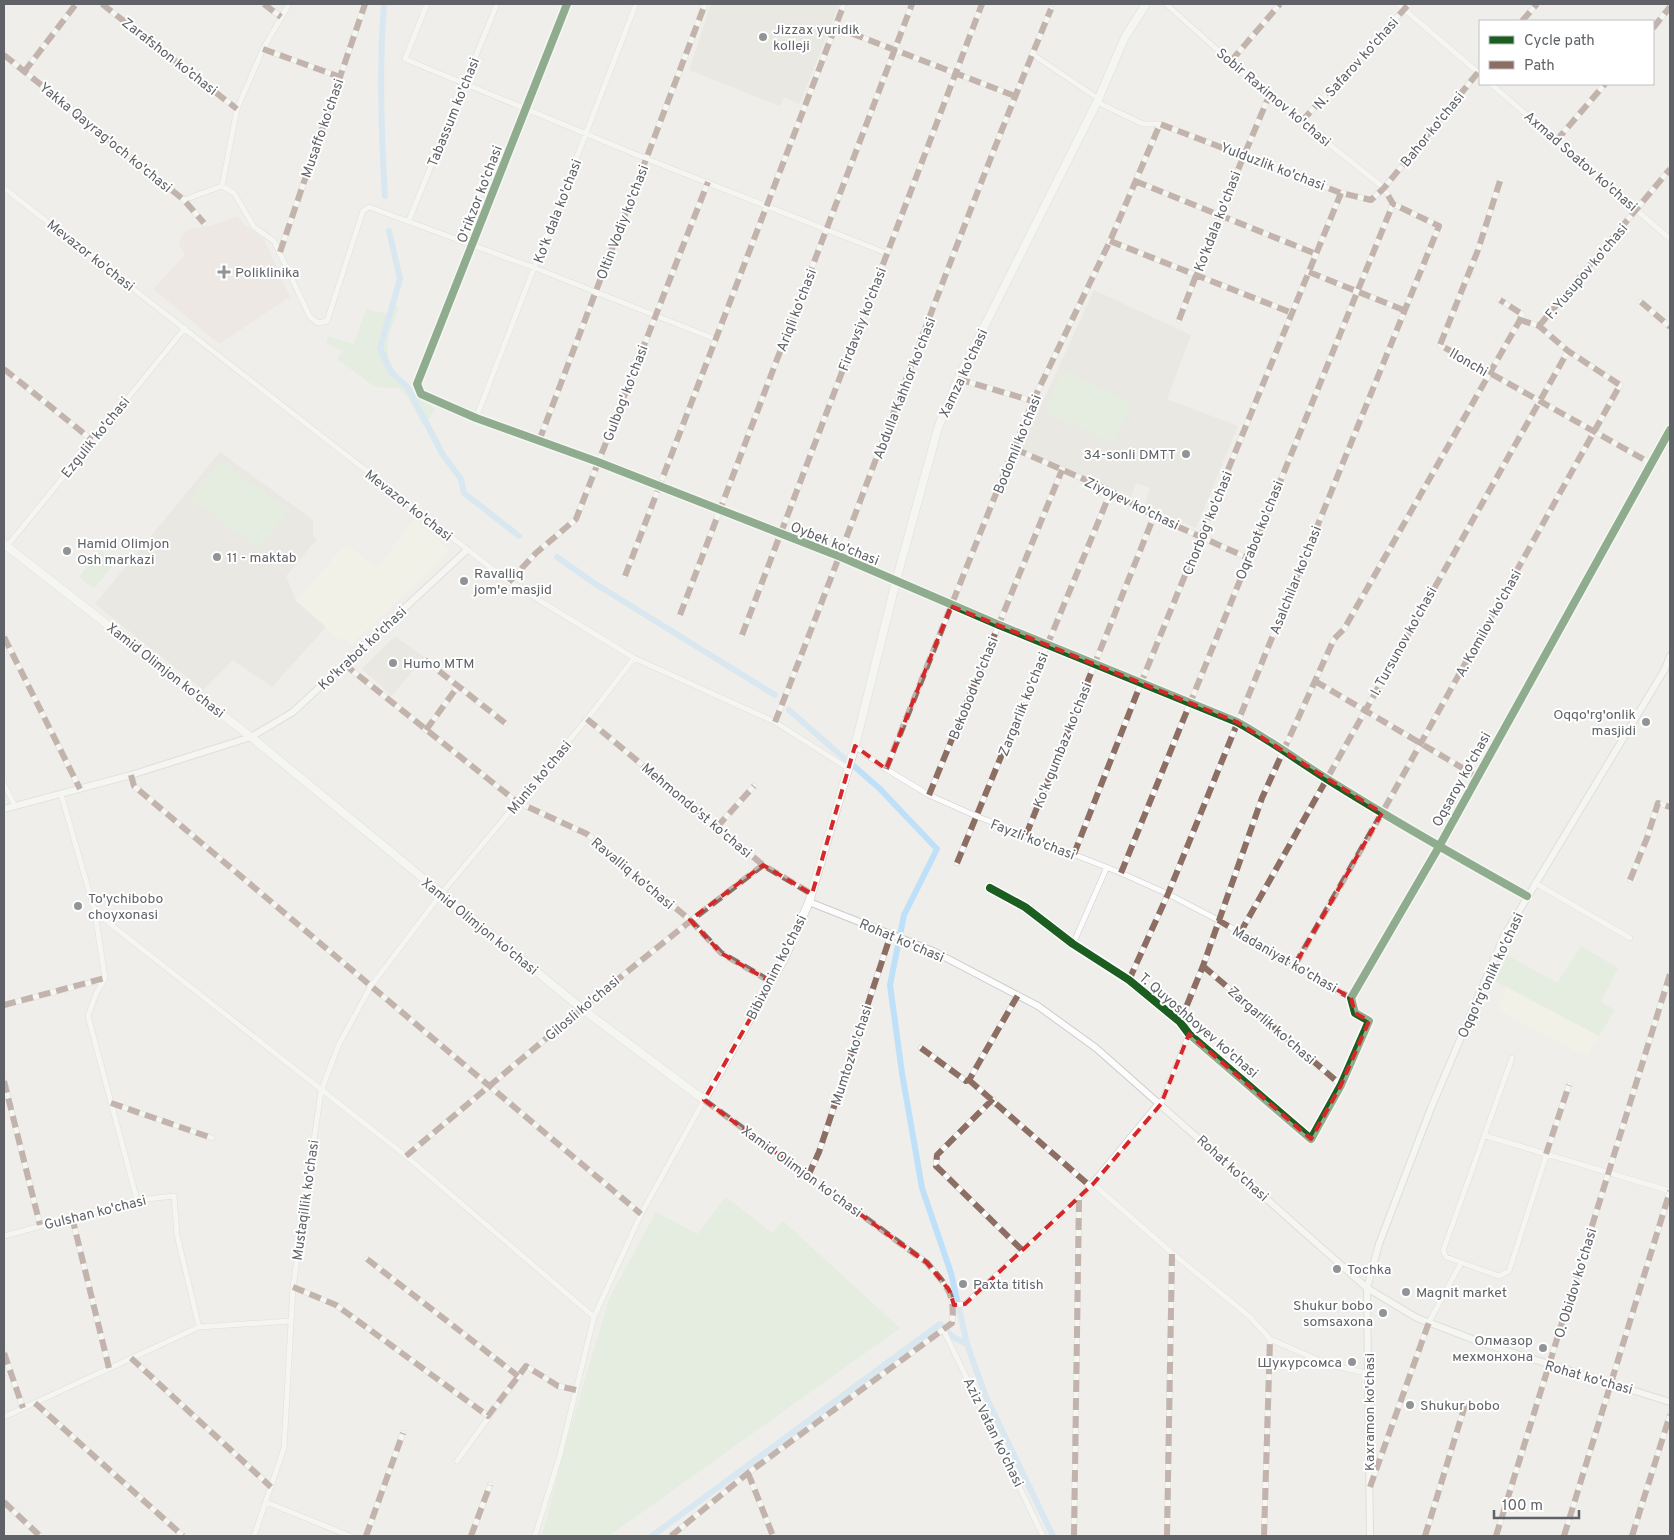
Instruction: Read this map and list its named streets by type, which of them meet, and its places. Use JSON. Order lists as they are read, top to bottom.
{
  "streets": {
    "main road": ["Xamza ko'chasi", "Xamid Olimjon ko'chasi", "Bibixonim ko'chasi"],
    "street": [
      "Zarafshon ko’chasi",
      "N. Safarov ko'chasi",
      "Sobir Raximov ko'chasi",
      "Tabassum ko'chasi",
      "Musaffo ko'chasi",
      "Bahor ko'chasi",
      "Yakka Qayrag'och ko'chasi",
      "Axmad Soatov ko'chasi",
      "Yulduzlik ko'chasi",
      "O'rikzor ko'chasi",
      "Ko'k dala ko'chasi",
      "Ko'kdala ko'chasi",
      "Oltin Vodiy ko'chasi",
      "Mevazor ko'chasi",
      "F. Yusupov ko'chasi",
      "Ariqli ko'chasi",
      "Firdavsiy ko'chasi",
      "Ilonchi",
      "Abdulla Kahhor ko'chasi",
      "Gulbog' ko'chasi",
      "Ezgulik ko'chasi",
      "Bodomli ko'chasi",
      "Ziyoyev ko'chasi",
      "Chorbog' ko'chasi",
      "Oqrabot ko'chasi",
      "Oybek ko'chasi",
      "Asalchilar ko'chasi",
      "A. Komilov ko'chasi",
      "I. Tursunov ko'chasi",
      "Ko'krabot ko'chasi",
      "Bekobod ko'chasi",
      "Zargarlik ko'chasi",
      "Ko'k gumbaz ko'chasi",
      "Munis ko'chasi",
      "Oqsaroy ko'chasi",
      "Mehmondo'st ko'chasi",
      "Fayzli ko'chasi",
      "Ravalliq ko'chasi",
      "Rohat ko'chasi",
      "Madaniyat ko'chasi",
      "Oqqo'rg'onlik ko'chasi",
      "Gilosli ko'chasi",
      "T. Quyoshboyev ko'chasi",
      "Mumtoz ko'chasi",
      "Mustaqillik ko'chasi",
      "Gulshan ko'chasi",
      "O. Obidov ko'chasi",
      "Kaxramon ko'chasi",
      "Aziz Vatan ko'chasi"
    ]
  },
  "crossings": [
    ["N. Safarov ko'chasi", "Sobir Raximov ko'chasi"],
    ["Sobir Raximov ko'chasi", "Bahor ko'chasi"],
    ["Sobir Raximov ko'chasi", "Yulduzlik ko'chasi"],
    ["Sobir Raximov ko'chasi", "Ko'kdala ko'chasi"],
    ["Bahor ko'chasi", "Yulduzlik ko'chasi"],
    ["Axmad Soatov ko'chasi", "F. Yusupov ko'chasi"],
    ["Yulduzlik ko'chasi", "Ko'kdala ko'chasi"],
    ["Yulduzlik ko'chasi", "Xamza ko'chasi"],
    ["Yulduzlik ko'chasi", "Abdulla Kahhor ko'chasi"],
    ["Yulduzlik ko'chasi", "Bodomli ko'chasi"],
    ["Yulduzlik ko'chasi", "Chorbog' ko'chasi"],
    ["O'rikzor ko'chasi", "Oybek ko'chasi"],
    ["Ko'k dala ko'chasi", "Oybek ko'chasi"],
    ["Oltin Vodiy ko'chasi", "Oybek ko'chasi"],
    ["Mevazor ko'chasi", "Xamza ko'chasi"],
    ["Mevazor ko'chasi", "Abdulla Kahhor ko'chasi"],
    ["Mevazor ko'chasi", "Gulbog' ko'chasi"],
    ["Mevazor ko'chasi", "Ezgulik ko'chasi"],
    ["Mevazor ko'chasi", "Ko'krabot ko'chasi"],
    ["Mevazor ko'chasi", "Munis ko'chasi"],
    ["Mevazor ko'chasi", "Bibixonim ko'chasi"],
    ["F. Yusupov ko'chasi", "A. Komilov ko'chasi"],
    ["Ariqli ko'chasi", "Oybek ko'chasi"],
    ["Firdavsiy ko'chasi", "Oybek ko'chasi"],
    ["Ilonchi", "A. Komilov ko'chasi"],
    ["Ilonchi", "I. Tursunov ko'chasi"],
    ["Ilonchi", "Oqsaroy ko'chasi"],
    ["Xamza ko'chasi", "Oybek ko'chasi"],
    ["Xamza ko'chasi", "Fayzli ko'chasi"],
    ["Xamza ko'chasi", "Bibixonim ko'chasi"],
    ["Abdulla Kahhor ko'chasi", "Oybek ko'chasi"],
    ["Gulbog' ko'chasi", "Oybek ko'chasi"],
    ["Ezgulik ko'chasi", "Xamid Olimjon ko'chasi"],
    ["Bodomli ko'chasi", "Ziyoyev ko'chasi"],
    ["Bodomli ko'chasi", "Oybek ko'chasi"],
    ["Bodomli ko'chasi", "Fayzli ko'chasi"],
    ["Ziyoyev ko'chasi", "Chorbog' ko'chasi"],
    ["Ziyoyev ko'chasi", "Oqrabot ko'chasi"],
    ["Ziyoyev ko'chasi", "Bekobod ko'chasi"],
    ["Ziyoyev ko'chasi", "Zargarlik ko'chasi"],
    ["Ziyoyev ko'chasi", "Ko'k gumbaz ko'chasi"],
    ["Chorbog' ko'chasi", "Oybek ko'chasi"],
    ["Chorbog' ko'chasi", "Fayzli ko'chasi"],
    ["Oqrabot ko'chasi", "Oybek ko'chasi"],
    ["Oqrabot ko'chasi", "Asalchilar ko'chasi"],
    ["Oqrabot ko'chasi", "Fayzli ko'chasi"],
    ["Oybek ko'chasi", "Asalchilar ko'chasi"],
    ["Oybek ko'chasi", "A. Komilov ko'chasi"],
    ["Oybek ko'chasi", "I. Tursunov ko'chasi"],
    ["Oybek ko'chasi", "Bekobod ko'chasi"],
    ["Oybek ko'chasi", "Zargarlik ko'chasi"],
    ["Oybek ko'chasi", "Ko'k gumbaz ko'chasi"],
    ["Oybek ko'chasi", "Oqsaroy ko'chasi"],
    ["Oybek ko'chasi", "Oqqo'rg'onlik ko'chasi"],
    ["Asalchilar ko'chasi", "Fayzli ko'chasi"],
    ["Asalchilar ko'chasi", "T. Quyoshboyev ko'chasi"],
    ["A. Komilov ko'chasi", "I. Tursunov ko'chasi"],
    ["A. Komilov ko'chasi", "Madaniyat ko'chasi"],
    ["I. Tursunov ko'chasi", "Madaniyat ko'chasi"],
    ["Ko'krabot ko'chasi", "Xamid Olimjon ko'chasi"],
    ["Ko'krabot ko'chasi", "Ravalliq ko'chasi"],
    ["Xamid Olimjon ko'chasi", "Munis ko'chasi"],
    ["Xamid Olimjon ko'chasi", "Bibixonim ko'chasi"],
    ["Xamid Olimjon ko'chasi", "Gilosli ko'chasi"],
    ["Xamid Olimjon ko'chasi", "Mumtoz ko'chasi"],
    ["Xamid Olimjon ko'chasi", "Mustaqillik ko'chasi"],
    ["Bekobod ko'chasi", "Fayzli ko'chasi"],
    ["Zargarlik ko'chasi", "Fayzli ko'chasi"],
    ["Zargarlik ko'chasi", "T. Quyoshboyev ko'chasi"],
    ["Ko'k gumbaz ko'chasi", "Fayzli ko'chasi"],
    ["Munis ko'chasi", "Mehmondo'st ko'chasi"],
    ["Munis ko'chasi", "Ravalliq ko'chasi"],
    ["Munis ko'chasi", "Mustaqillik ko'chasi"],
    ["Oqsaroy ko'chasi", "Madaniyat ko'chasi"],
    ["Mehmondo'st ko'chasi", "Rohat ko'chasi"],
    ["Mehmondo'st ko'chasi", "Bibixonim ko'chasi"],
    ["Mehmondo'st ko'chasi", "Gilosli ko'chasi"],
    ["Fayzli ko'chasi", "Madaniyat ko'chasi"],
    ["Ravalliq ko'chasi", "Bibixonim ko'chasi"],
    ["Ravalliq ko'chasi", "Gilosli ko'chasi"],
    ["Rohat ko'chasi", "Bibixonim ko'chasi"],
    ["Rohat ko'chasi", "Oqqo'rg'onlik ko'chasi"],
    ["Rohat ko'chasi", "Mumtoz ko'chasi"],
    ["Rohat ko'chasi", "O. Obidov ko'chasi"],
    ["Rohat ko'chasi", "Kaxramon ko'chasi"],
    ["Oqqo'rg'onlik ko'chasi", "Kaxramon ko'chasi"]
  ],
  "places": {
    "other": [
      "Jizzax yuridik kolleji",
      "34-sonli DMTT",
      "Hamid Olimjon Osh markazi",
      "11 - maktab",
      "Ravalliq jom'e masjid",
      "Humo MTM",
      "Oqqo'rg'onlik masjidi",
      "To'ychibobo choyxonasi",
      "Tochka",
      "Paxta titish",
      "Magnit market",
      "Shukur bobo somsaxona",
      "Олмазор мехмонхона",
      "Шукурсомса",
      "Shukur bobo"
    ],
    "health": ["Poliklinika"]
  },
  "legend": ["Cycle path", "Path"],
  "scale_bar": "100 m"
}
